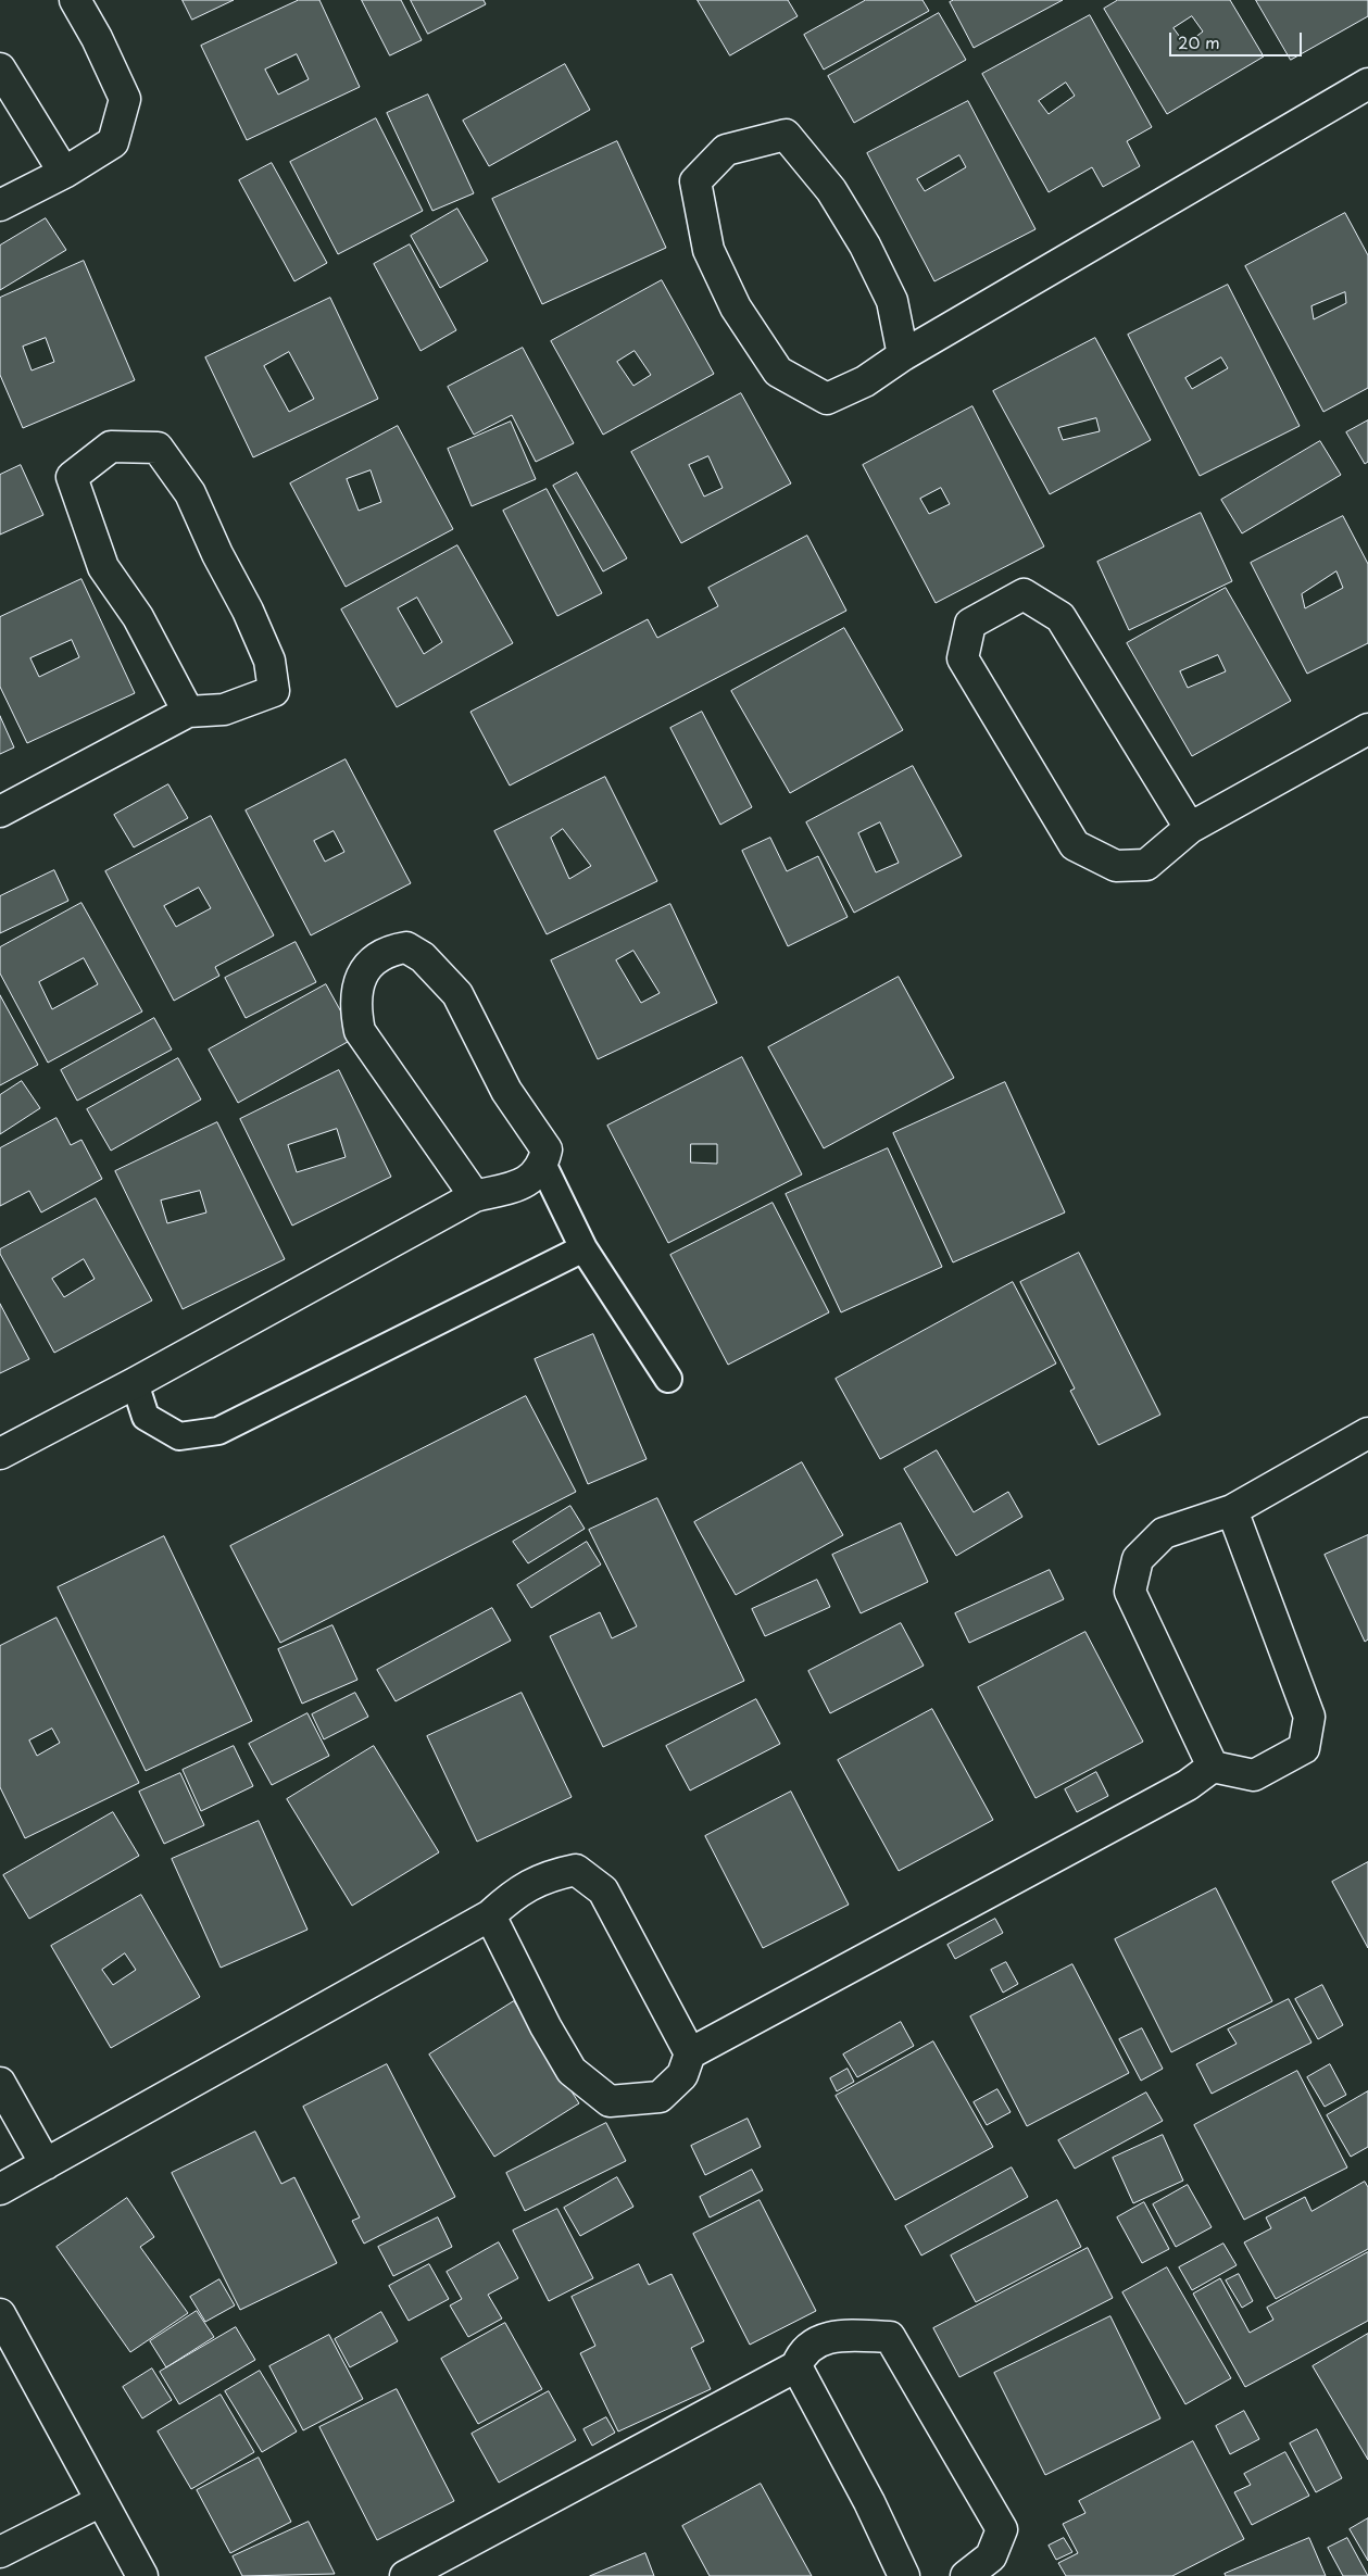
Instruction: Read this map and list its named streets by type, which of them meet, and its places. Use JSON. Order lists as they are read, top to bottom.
{
  "scale_bar": "20 m"
}
